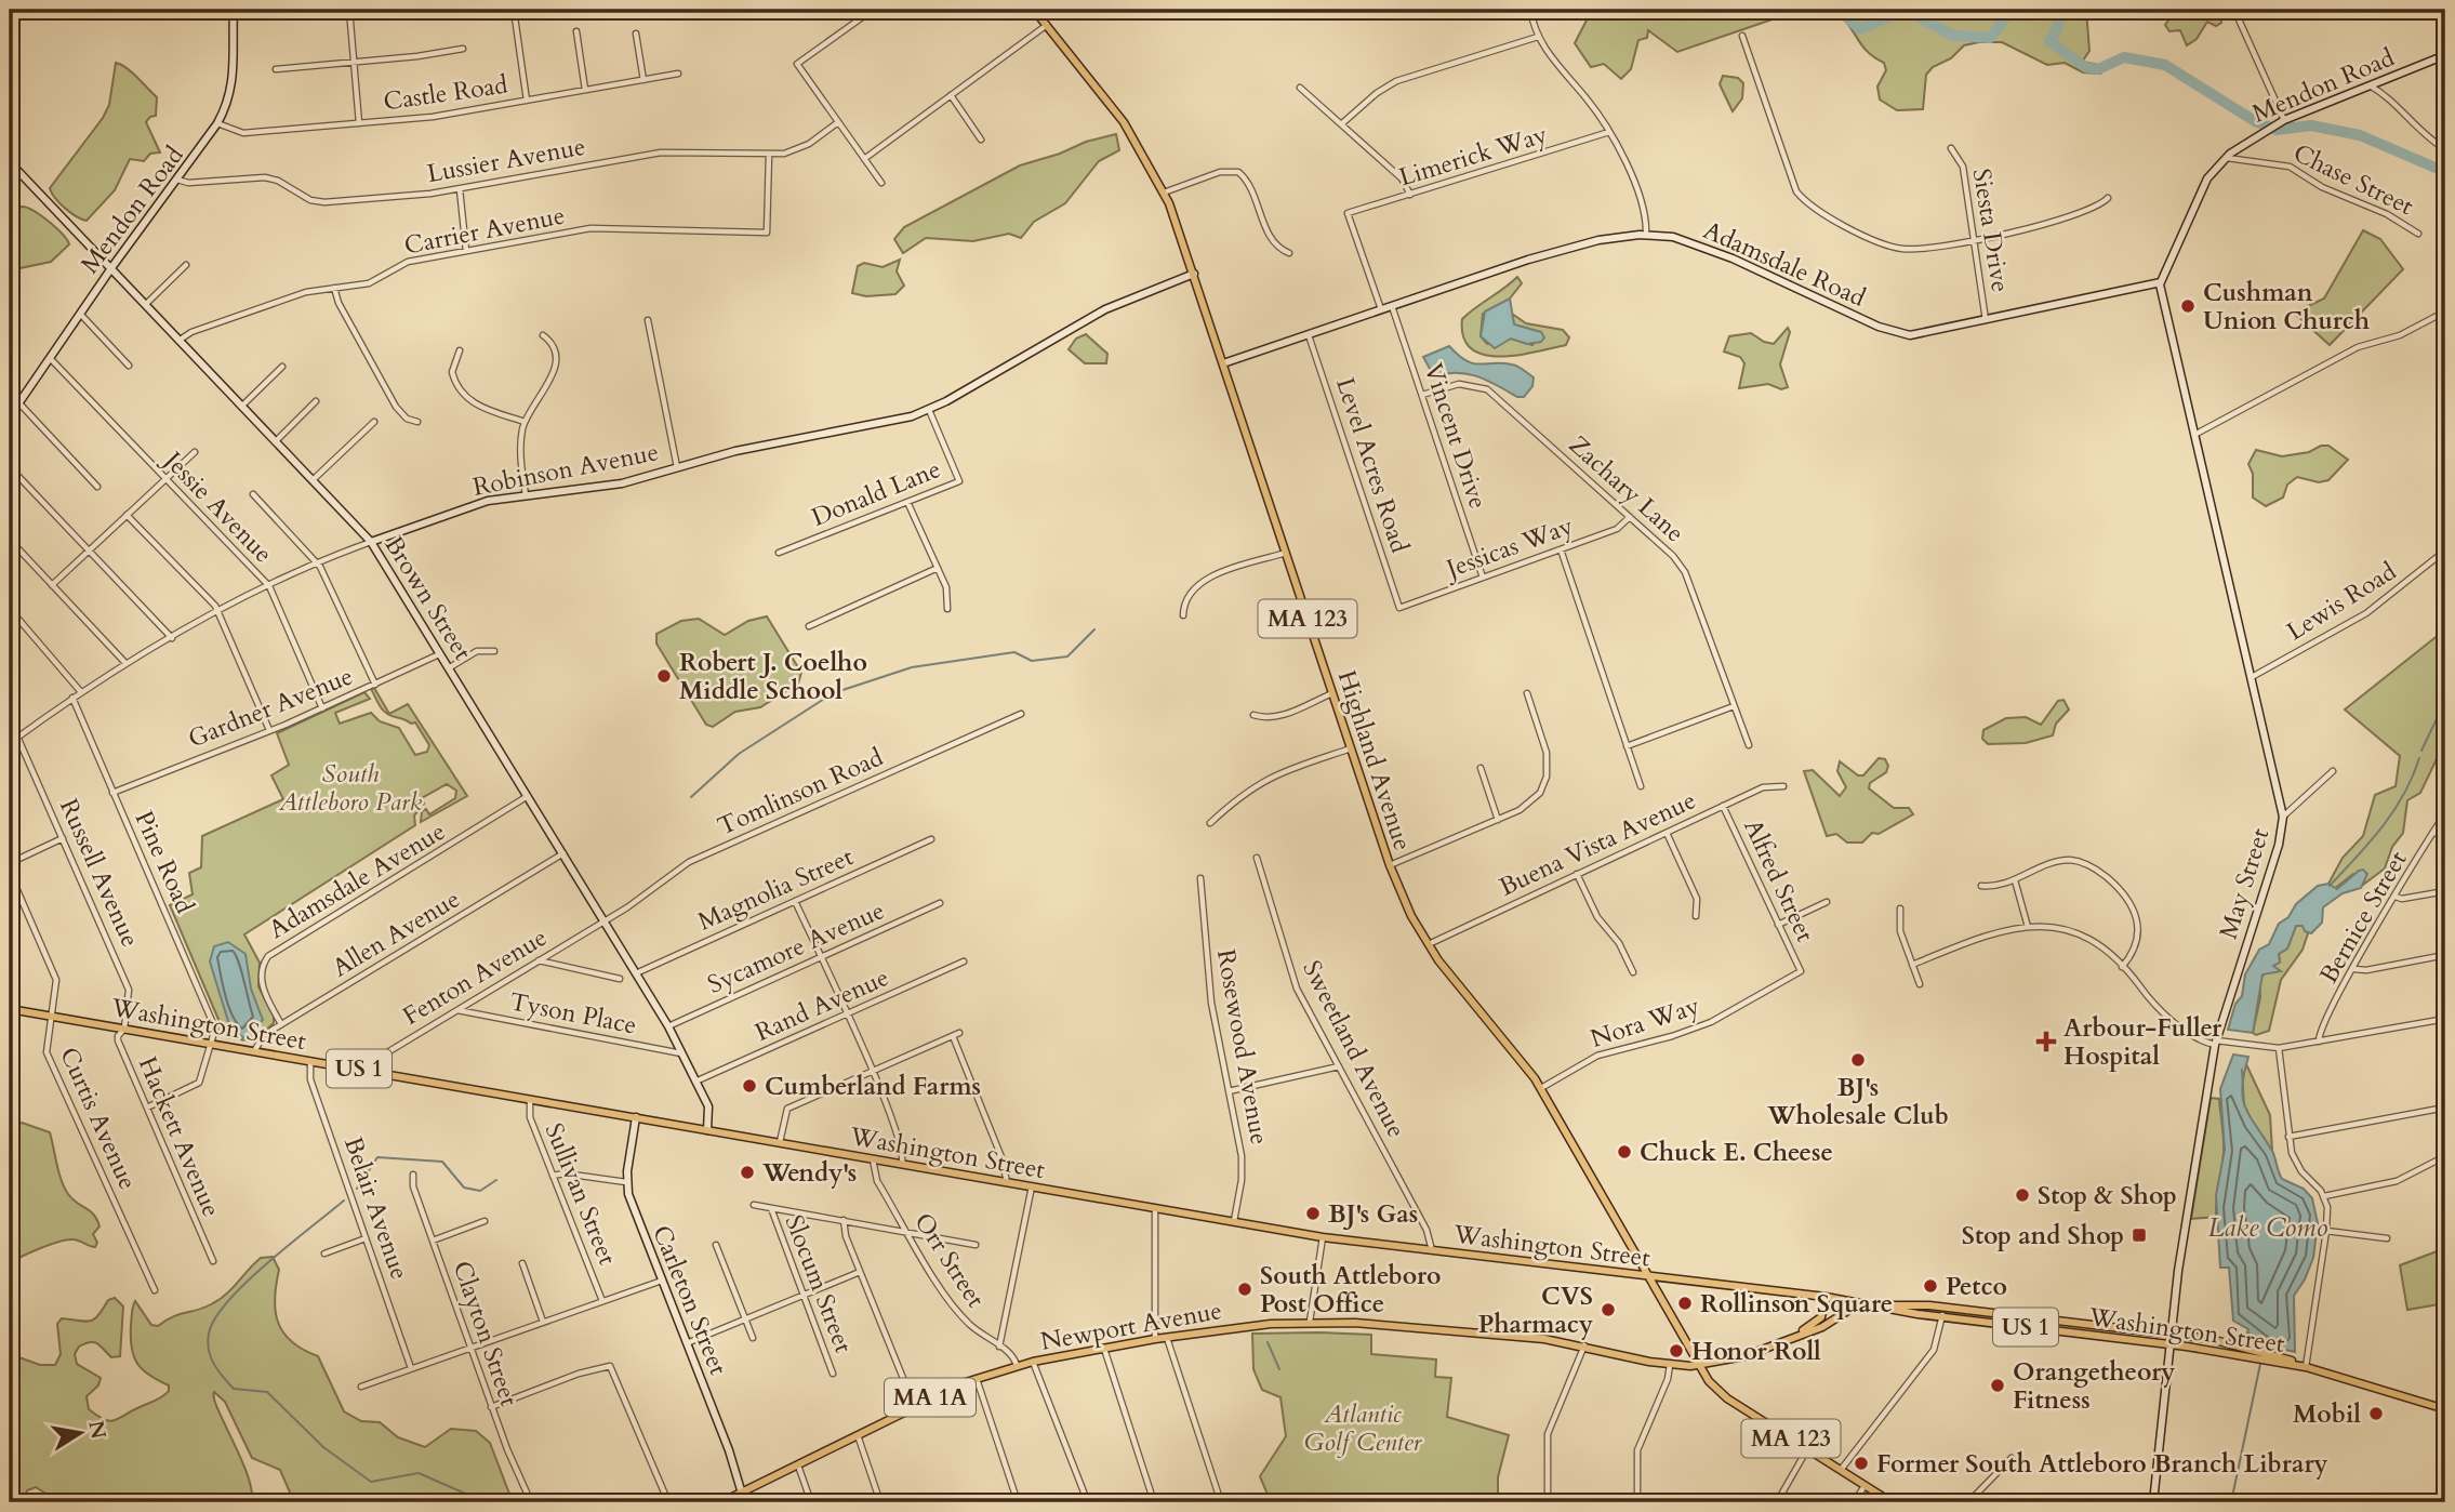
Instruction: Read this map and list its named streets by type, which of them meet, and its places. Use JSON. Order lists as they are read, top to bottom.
{
  "streets": {
    "main road": [
      "MA 123",
      "Highland Avenue",
      "Washington Street",
      "US 1",
      "Newport Avenue",
      "MA 1A"
    ],
    "street": [
      "Mendon Road",
      "Castle Road",
      "Limerick Way",
      "Lussier Avenue",
      "Chase Street",
      "Carrier Avenue",
      "Siesta Drive",
      "Adamsdale Road",
      "Vincent Drive",
      "Level Acres Road",
      "Robinson Avenue",
      "Zachary Lane",
      "Donald Lane",
      "Jessie Avenue",
      "Jessicas Way",
      "Brown Street",
      "Lewis Road",
      "Gardner Avenue",
      "Tomlinson Road",
      "Buena Vista Avenue",
      "Pine Road",
      "Russell Avenue",
      "Adamsdale Avenue",
      "Alfred Street",
      "May Street",
      "Magnolia Street",
      "Bernice Street",
      "Allen Avenue",
      "Sycamore Avenue",
      "Fenton Avenue",
      "Rand Avenue",
      "Tyson Place",
      "Nora Way",
      "Rosewood Avenue",
      "Sweetland Avenue",
      "Curtis Avenue",
      "Hackett Avenue",
      "Sullivan Street",
      "Belair Avenue",
      "Orr Street",
      "Slocum Street",
      "Carleton Street",
      "Clayton Street"
    ]
  },
  "crossings": [
    ["Mendon Road", "Castle Road"],
    ["Mendon Road", "Lussier Avenue"],
    ["Mendon Road", "Chase Street"],
    ["Mendon Road", "Adamsdale Road"],
    ["Mendon Road", "Jessie Avenue"],
    ["Mendon Road", "Brown Street"],
    ["Mendon Road", "May Street"],
    ["Limerick Way", "Adamsdale Road"],
    ["Lussier Avenue", "Carrier Avenue"],
    ["Carrier Avenue", "Brown Street"],
    ["Siesta Drive", "Adamsdale Road"],
    ["Adamsdale Road", "Vincent Drive"],
    ["Adamsdale Road", "Level Acres Road"],
    ["Adamsdale Road", "Highland Avenue"],
    ["Adamsdale Road", "May Street"],
    ["Vincent Drive", "Zachary Lane"],
    ["Vincent Drive", "Jessicas Way"],
    ["Level Acres Road", "Jessicas Way"],
    ["Robinson Avenue", "Donald Lane"],
    ["Robinson Avenue", "Jessie Avenue"],
    ["Robinson Avenue", "Brown Street"],
    ["Robinson Avenue", "Highland Avenue"],
    ["Robinson Avenue", "Pine Road"],
    ["Robinson Avenue", "Russell Avenue"],
    ["Zachary Lane", "Jessicas Way"],
    ["Jessie Avenue", "Gardner Avenue"],
    ["Brown Street", "Gardner Avenue"],
    ["Brown Street", "Tomlinson Road"],
    ["Brown Street", "Adamsdale Avenue"],
    ["Brown Street", "Magnolia Street"],
    ["Brown Street", "Allen Avenue"],
    ["Brown Street", "Sycamore Avenue"],
    ["Brown Street", "Fenton Avenue"],
    ["Brown Street", "Rand Avenue"],
    ["Brown Street", "Tyson Place"],
    ["Brown Street", "Washington Street"],
    ["Lewis Road", "May Street"],
    ["MA 123", "Highland Avenue"],
    ["MA 123", "Newport Avenue"],
    ["MA 123", "MA 1A"],
    ["Gardner Avenue", "Pine Road"],
    ["Highland Avenue", "Buena Vista Avenue"],
    ["Highland Avenue", "Nora Way"],
    ["Highland Avenue", "Washington Street"],
    ["Highland Avenue", "Newport Avenue"],
    ["Highland Avenue", "MA 1A"],
    ["Tomlinson Road", "Fenton Avenue"],
    ["Buena Vista Avenue", "Alfred Street"],
    ["Pine Road", "Washington Street"],
    ["Russell Avenue", "Washington Street"],
    ["Russell Avenue", "Hackett Avenue"],
    ["Adamsdale Avenue", "Allen Avenue"],
    ["Alfred Street", "Nora Way"],
    ["May Street", "Washington Street"],
    ["Allen Avenue", "Washington Street"],
    ["Fenton Avenue", "Tyson Place"],
    ["Fenton Avenue", "Washington Street"],
    ["Washington Street", "Rosewood Avenue"],
    ["Washington Street", "Sweetland Avenue"],
    ["Washington Street", "Curtis Avenue"],
    ["Washington Street", "Hackett Avenue"],
    ["Washington Street", "Sullivan Street"],
    ["Washington Street", "Belair Avenue"],
    ["Washington Street", "Orr Street"],
    ["Washington Street", "Carleton Street"],
    ["Washington Street", "MA 1A"],
    ["Orr Street", "Newport Avenue"],
    ["Carleton Street", "Newport Avenue"],
    ["Newport Avenue", "MA 1A"]
  ],
  "water": ["Lake Como"],
  "parks": ["South Attleboro Park", "Atlantic Golf Center"],
  "places": {
    "other": [
      "Cushman Union Church",
      "Robert J. Coelho Middle School",
      "BJ's Wholesale Club",
      "Cumberland Farms",
      "Chuck E. Cheese",
      "Wendy's",
      "Stop & Shop",
      "BJ's Gas",
      "Petco",
      "South Attleboro Post Office",
      "Rollinson Square",
      "CVS Pharmacy",
      "Honor Roll",
      "Orangetheory Fitness",
      "Mobil",
      "Former South Attleboro Branch Library"
    ],
    "health": ["Arbour-Fuller Hospital"],
    "transit": ["Stop and Shop"]
  },
  "north": "right"
}
